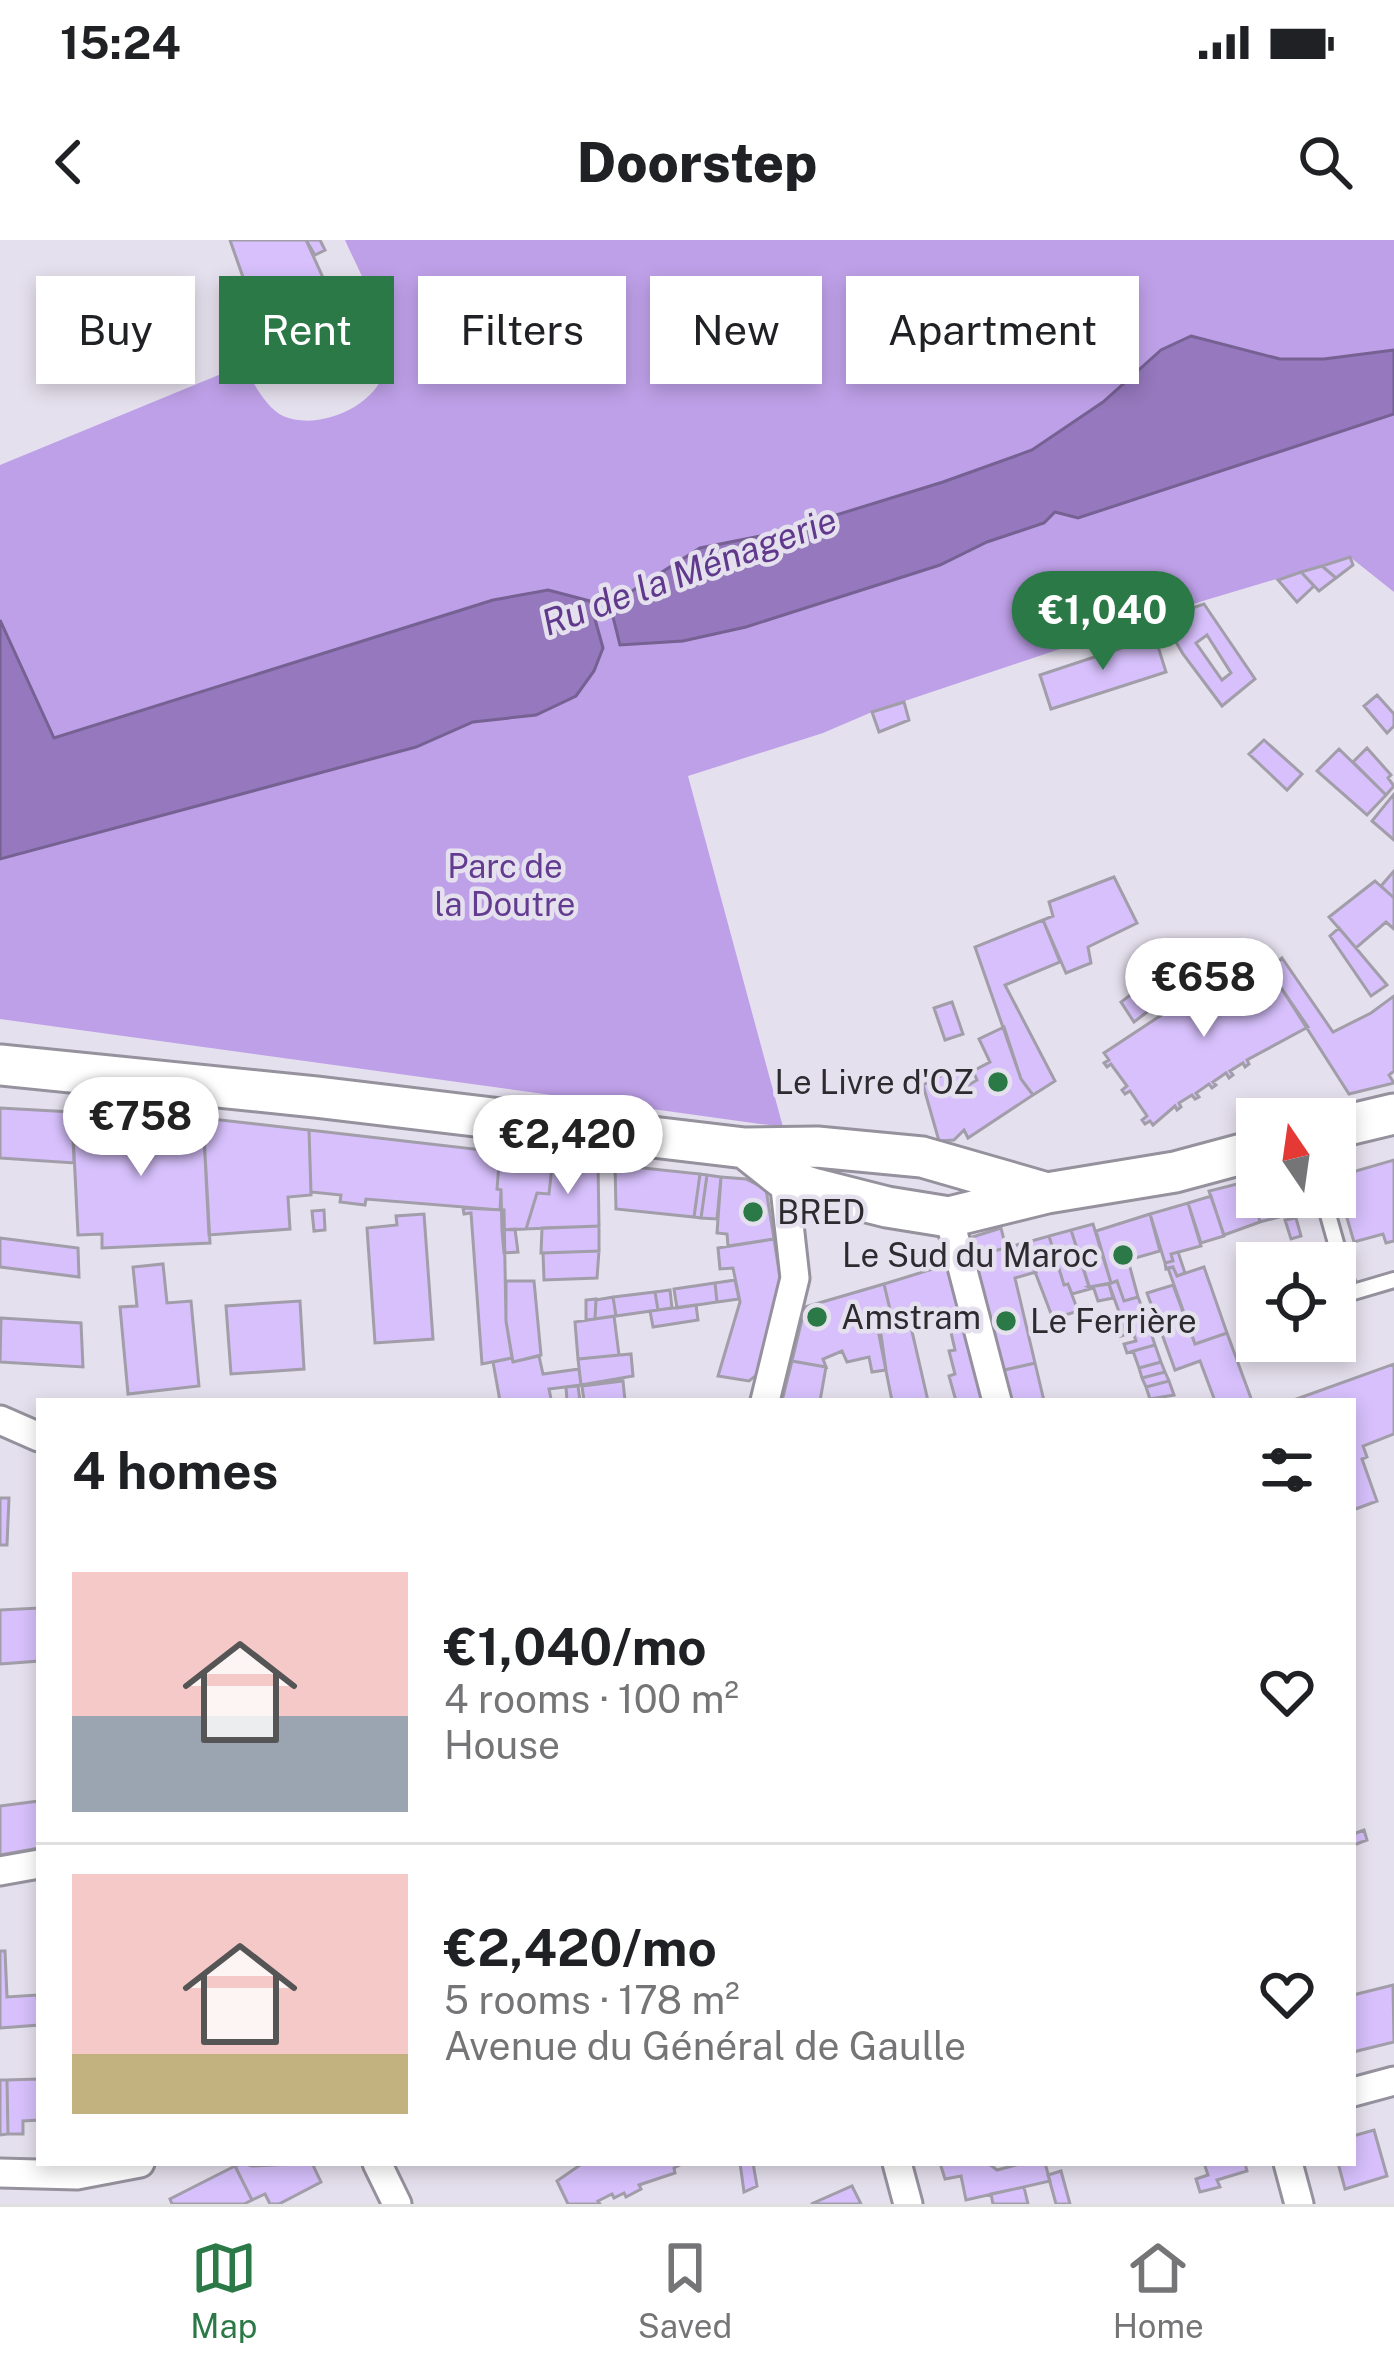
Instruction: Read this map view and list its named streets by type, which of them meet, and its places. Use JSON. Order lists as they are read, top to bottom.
{
  "water": ["Ru de la Ménagerie"],
  "parks": ["Parc de la Doutre"],
  "places": [
    "Le Livre d'OZ",
    "BRED",
    "Le Sud du Maroc",
    "Amstram",
    "Le Ferrière"
  ],
  "north": "top",
  "page": {
    "status": "15:24",
    "header": "Doorstep",
    "chip": [
      "Buy",
      "Rent",
      "Filters",
      "New",
      "Apartment"
    ],
    "price": [
      "€1,040",
      "€658",
      "€758",
      "€2,420"
    ],
    "heading": "4 homes",
    "list": [
      {
        "name": "€1,040/mo",
        "note": "4 rooms · 100 m² · House"
      },
      {
        "name": "€2,420/mo",
        "note": "5 rooms · 178 m² · Avenue du Général de Gaulle"
      }
    ],
    "tabs": ["Map", "Saved", "Home"]
  }
}
